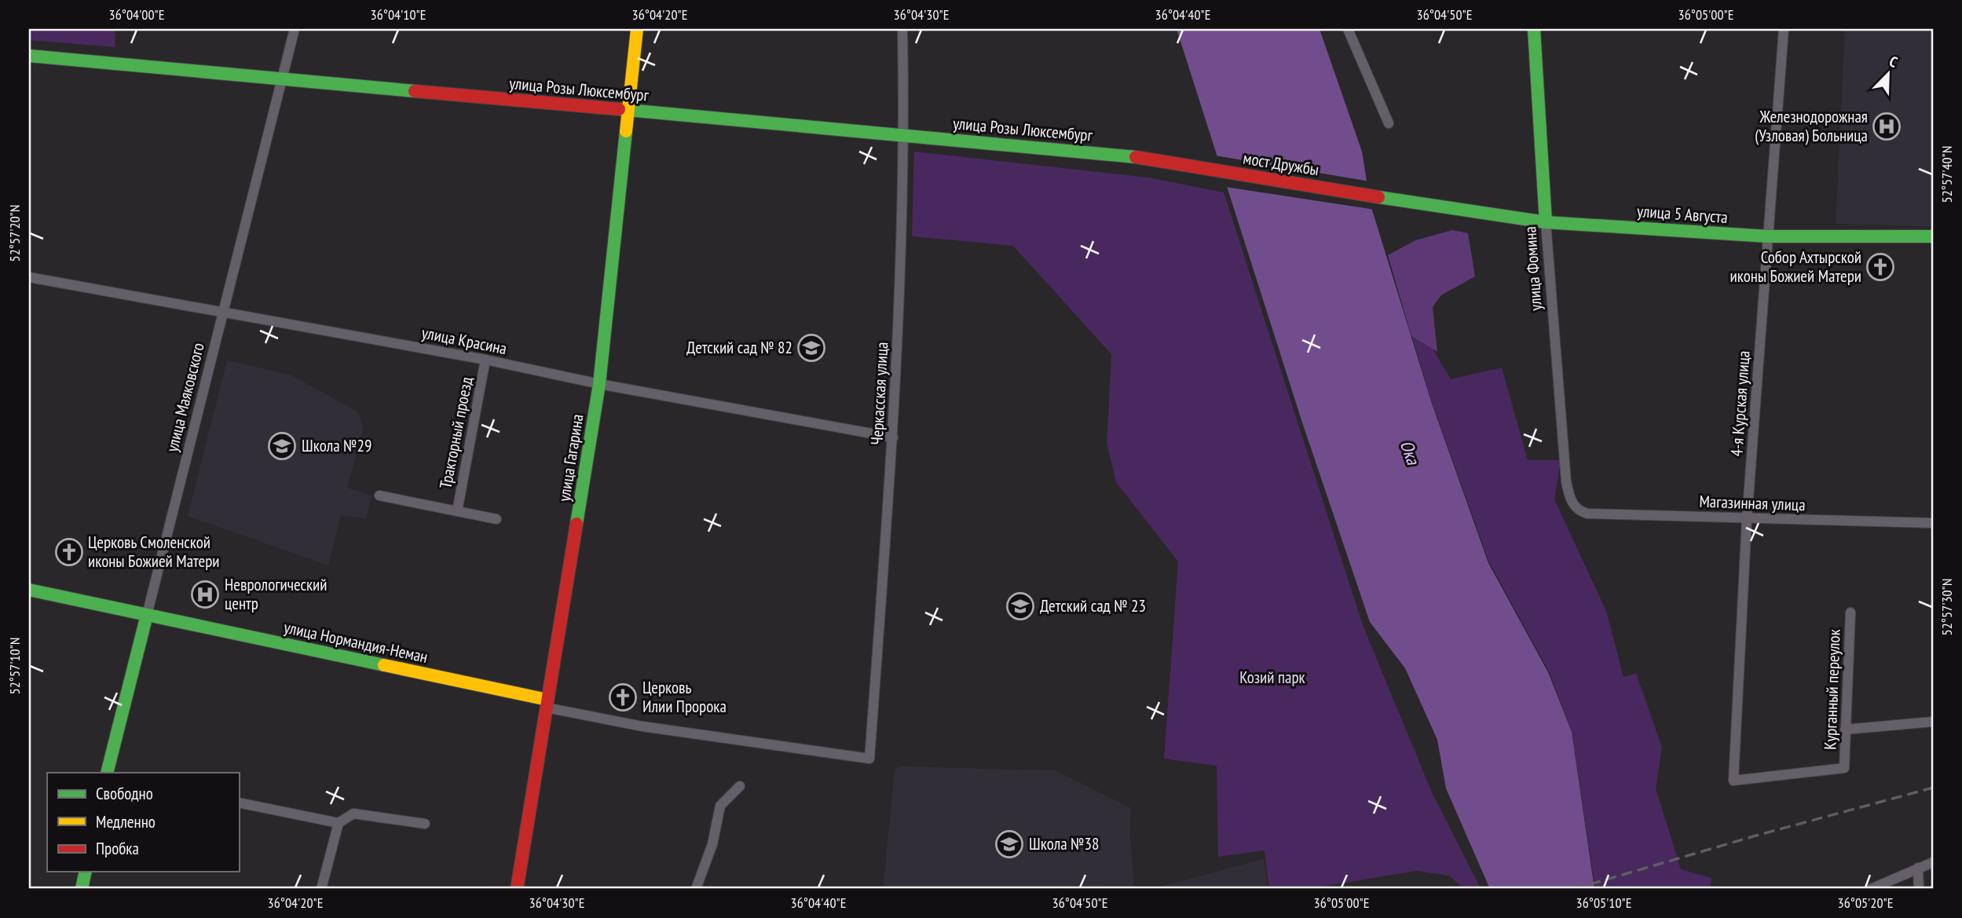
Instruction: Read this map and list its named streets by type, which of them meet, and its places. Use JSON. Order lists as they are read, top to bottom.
{
  "streets": {
    "main road": [
      "улица Розы Люксембург",
      "мост Дружбы",
      "улица 5 Августа",
      "улица Фомина",
      "улица Маяковского",
      "улица Гагарина",
      "улица Нормандия-Неман"
    ],
    "street": [
      "улица Красина",
      "Черкасская улица",
      "4-я Курская улица",
      "Тракторный проезд",
      "Магазинная улица",
      "Курганный переулок"
    ]
  },
  "crossings": [
    ["улица Розы Люксембург", "мост Дружбы"],
    ["улица Розы Люксембург", "Черкасская улица"],
    ["улица Розы Люксембург", "улица Маяковского"],
    ["улица Розы Люксембург", "улица Гагарина"],
    ["мост Дружбы", "улица 5 Августа"],
    ["улица 5 Августа", "улица Фомина"],
    ["улица 5 Августа", "4-я Курская улица"],
    ["улица Фомина", "Магазинная улица"],
    ["улица Красина", "Черкасская улица"],
    ["улица Красина", "улица Маяковского"],
    ["улица Красина", "Тракторный проезд"],
    ["улица Красина", "улица Гагарина"],
    ["Черкасская улица", "улица Нормандия-Неман"],
    ["улица Маяковского", "улица Нормандия-Неман"],
    ["4-я Курская улица", "Магазинная улица"],
    ["4-я Курская улица", "Курганный переулок"],
    ["улица Гагарина", "улица Нормандия-Неман"]
  ],
  "water": ["Ока"],
  "parks": ["Козий парк"],
  "places": {
    "hospital": ["Железнодорожная (Узловая) Больница", "Неврологический центр"],
    "church": ["Собор Ахтырской иконы Божией Матери", "Церковь Смоленской иконы Божией Матери", "Церковь Илии Пророка"],
    "school or university": [
      "Детский сад № 82",
      "Школа №29",
      "Детский сад № 23",
      "Школа №38"
    ]
  },
  "legend": ["Свободно", "Медленно", "Пробка"],
  "north": "top right",
  "coordinates": [
    "36°04'00\"E",
    "36°04'10\"E",
    "36°04'20\"E",
    "36°04'30\"E",
    "36°04'40\"E",
    "36°04'50\"E",
    "36°05'00\"E",
    "52°57'40\"N",
    "52°57'20\"N",
    "52°57'30\"N",
    "52°57'10\"N",
    "36°05'10\"E",
    "36°05'20\"E"
  ]
}
